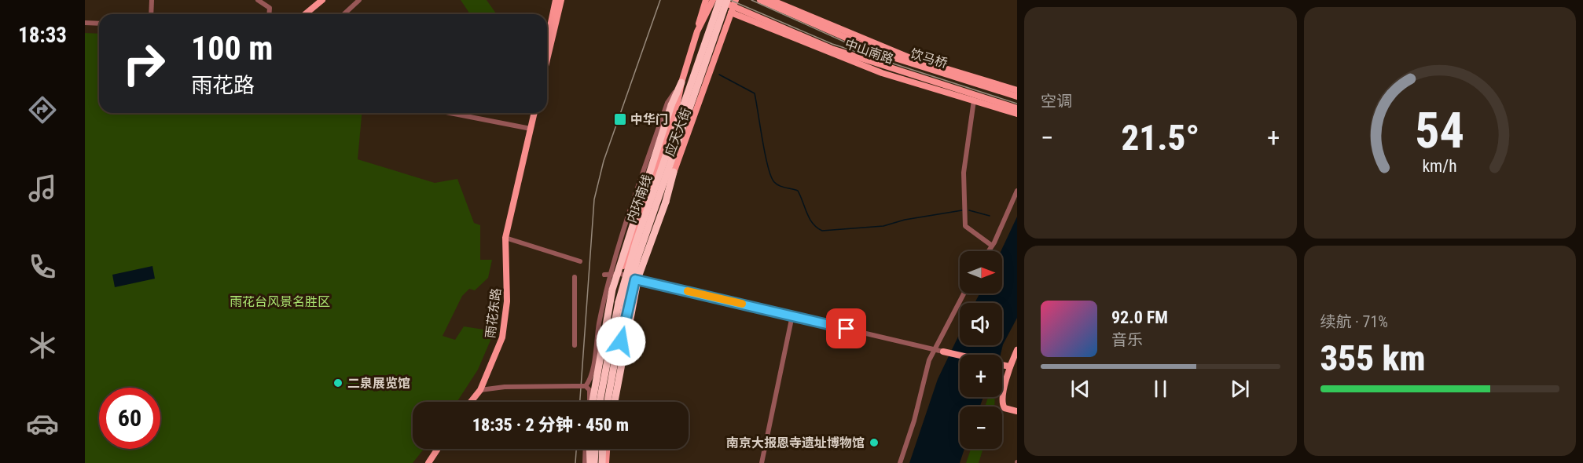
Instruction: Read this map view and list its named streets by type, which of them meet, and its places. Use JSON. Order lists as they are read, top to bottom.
{
  "streets": {
    "highway": ["内环南线"],
    "main road": [
      "中山南路",
      "饮马桥",
      "应天大街",
      "雨花东路"
    ]
  },
  "crossings": [
    ["中山南路", "内环南线"]
  ],
  "parks": ["雨花台风景名胜区"],
  "places": {
    "transit": ["中华门"],
    "other": ["二泉展览馆", "南京大报恩寺遗址博物馆"]
  },
  "north": "right",
  "page": {
    "tabs": "18:33",
    "tile": [
      "空调",
      ["续航 · 71%", "355 km"]
    ],
    "turn": ["100 m", "雨花路"],
    "heat": ["−", "21.5°", "+"],
    "map_buttons": ["+", "−"],
    "song": ["92.0 FM", "音乐"],
    "limit": "60",
    "trip": "18:35 · 2 分钟 · 450 m",
    "gauge": ["54", "km/h"]
  }
}
